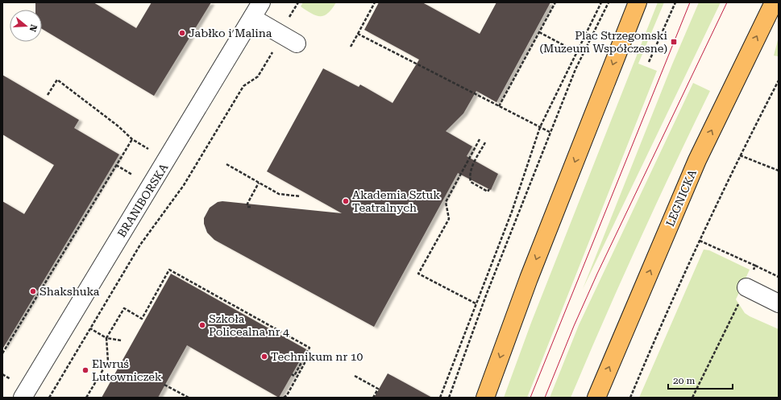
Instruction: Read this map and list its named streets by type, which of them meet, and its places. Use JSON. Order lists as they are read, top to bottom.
{
  "streets": {
    "main road": ["LEGNICKA"],
    "street": ["BRANIBORSKA"]
  },
  "places": {
    "other": [
      "Jabłko i Malina",
      "Akademia Sztuk Teatralnych",
      "Shakshuka",
      "Szkoła Policealna nr 4",
      "Technikum nr 10",
      "Elwruś Lutowniczek"
    ],
    "transit": ["Plac Strzegomski (Muzeum Współczesne)"]
  },
  "scale_bar": "20 m",
  "north": "right"
}
